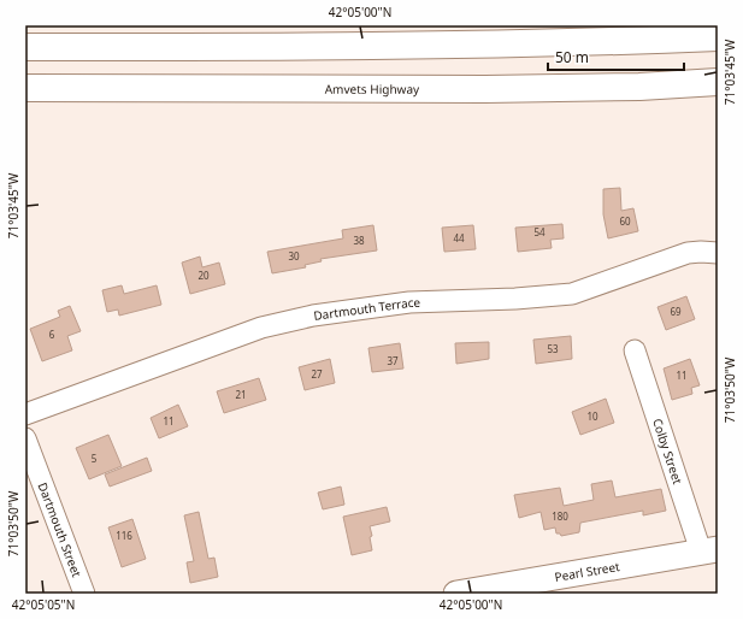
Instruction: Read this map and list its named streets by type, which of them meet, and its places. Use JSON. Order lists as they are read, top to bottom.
{
  "streets": {
    "highway": ["Amvets Highway"],
    "street": [
      "Dartmouth Terrace",
      "Colby Street",
      "Dartmouth Street",
      "Pearl Street"
    ]
  },
  "crossings": [
    ["Colby Street", "Pearl Street"]
  ],
  "house_numbers": [
    "60",
    "54",
    "44",
    "38",
    "30",
    "20",
    "69",
    "6",
    "53",
    "37",
    "27",
    "11",
    "21",
    "10",
    "11",
    "5",
    "180",
    "116"
  ],
  "scale_bar": "50 m",
  "coordinates": [
    "42°05'00\"N",
    "71°03'45\"W",
    "71°03'50\"W",
    "42°05'05\"N"
  ]
}
